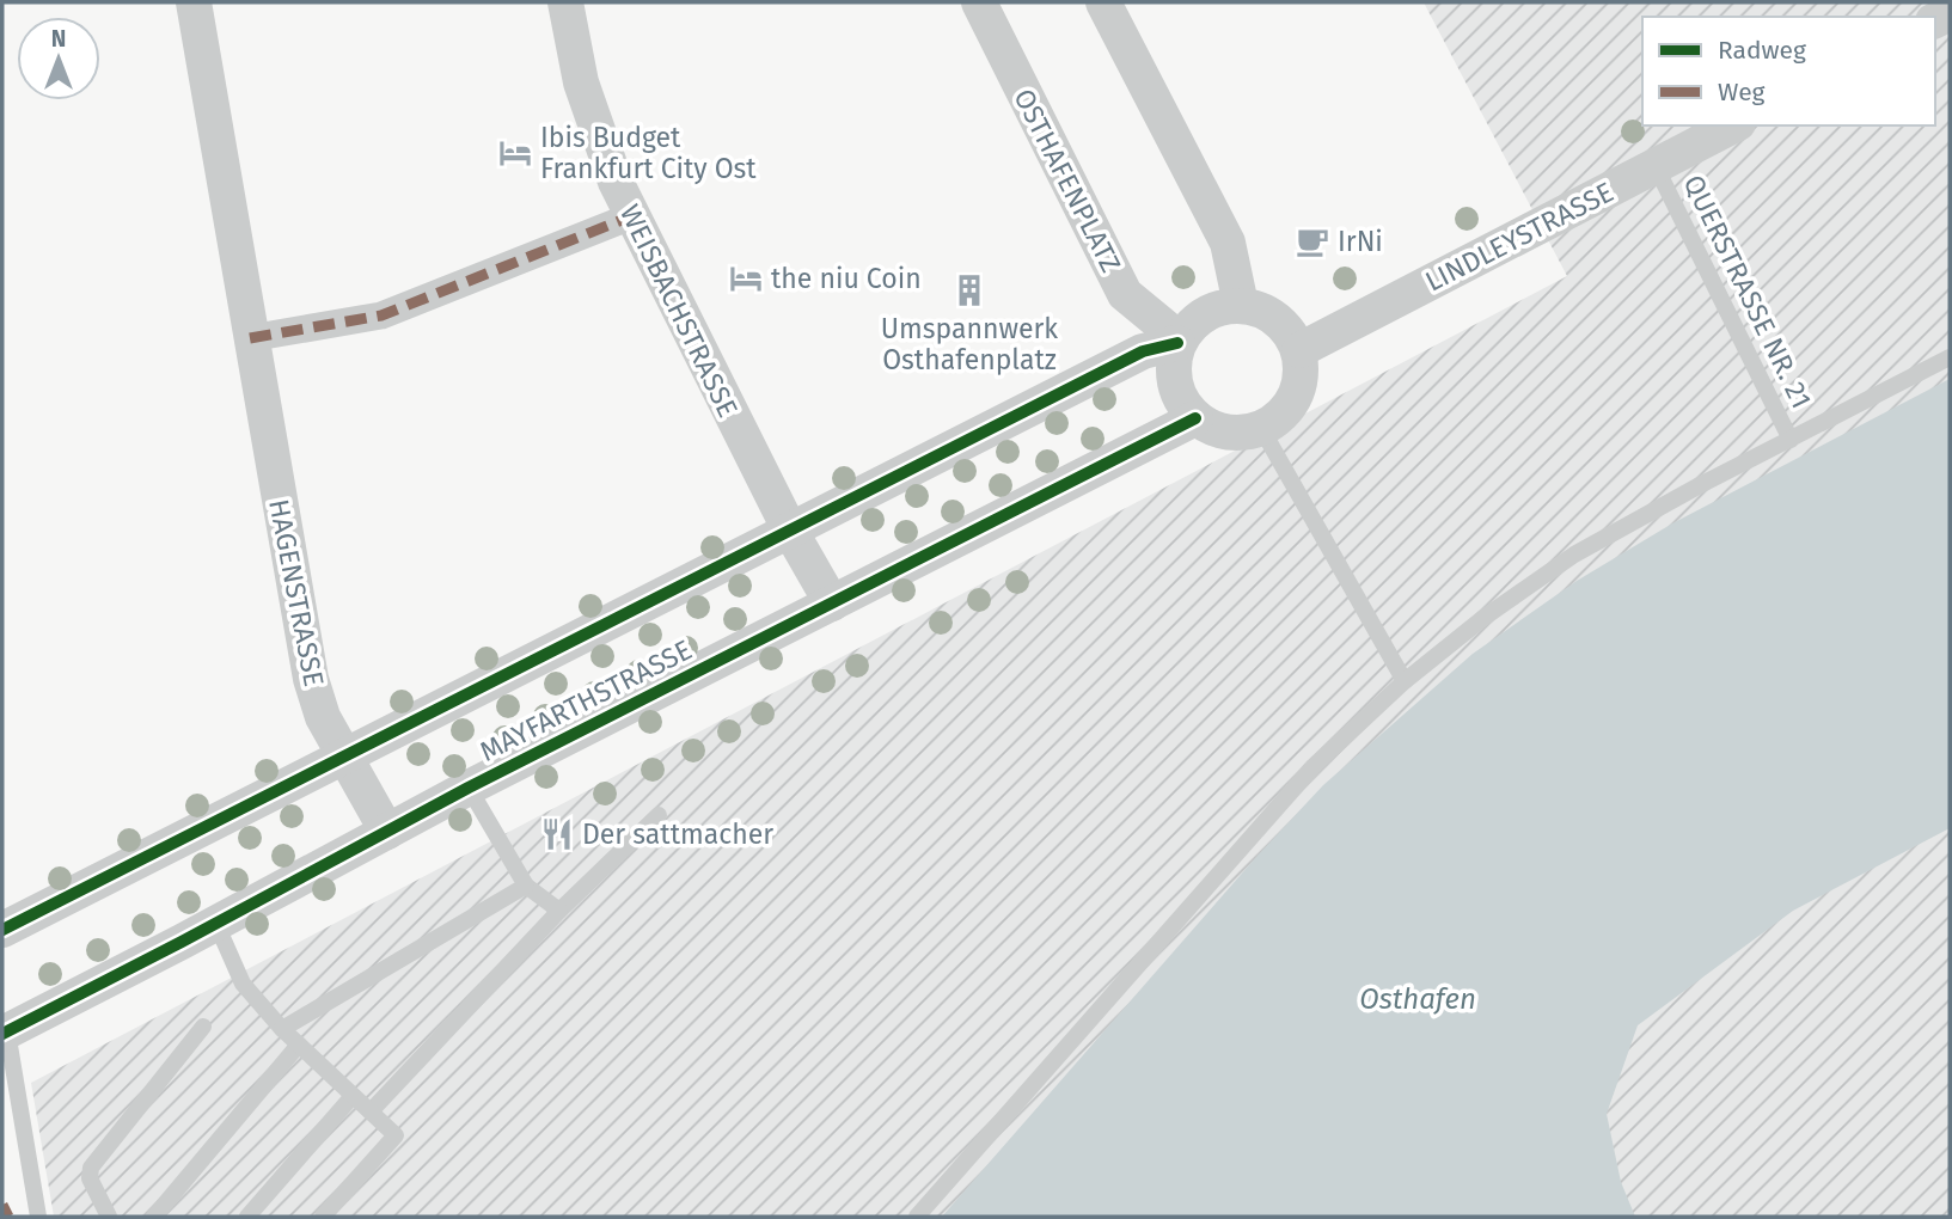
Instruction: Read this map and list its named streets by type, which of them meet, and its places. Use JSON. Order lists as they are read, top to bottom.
{
  "streets": {
    "street": [
      "OSTHAFENPLATZ",
      "LINDLEYSTRASSE",
      "WEISBACHSTRASSE",
      "HAGENSTRASSE",
      "MAYFARTHSTRASSE"
    ],
    "lane": ["QUERSTRASSE NR. 21"]
  },
  "crossings": [
    ["OSTHAFENPLATZ", "LINDLEYSTRASSE"],
    ["OSTHAFENPLATZ", "MAYFARTHSTRASSE"],
    ["LINDLEYSTRASSE", "QUERSTRASSE NR. 21"],
    ["LINDLEYSTRASSE", "MAYFARTHSTRASSE"],
    ["WEISBACHSTRASSE", "MAYFARTHSTRASSE"],
    ["HAGENSTRASSE", "MAYFARTHSTRASSE"]
  ],
  "water": ["Osthafen"],
  "places": {
    "hotel": ["Ibis Budget Frankfurt City Ost", "the niu Coin"],
    "cafe": ["IrNi"],
    "building": ["Umspannwerk Osthafenplatz"],
    "restaurant": ["Der sattmacher"]
  },
  "legend": ["Radweg", "Weg"],
  "north": "top"
}
